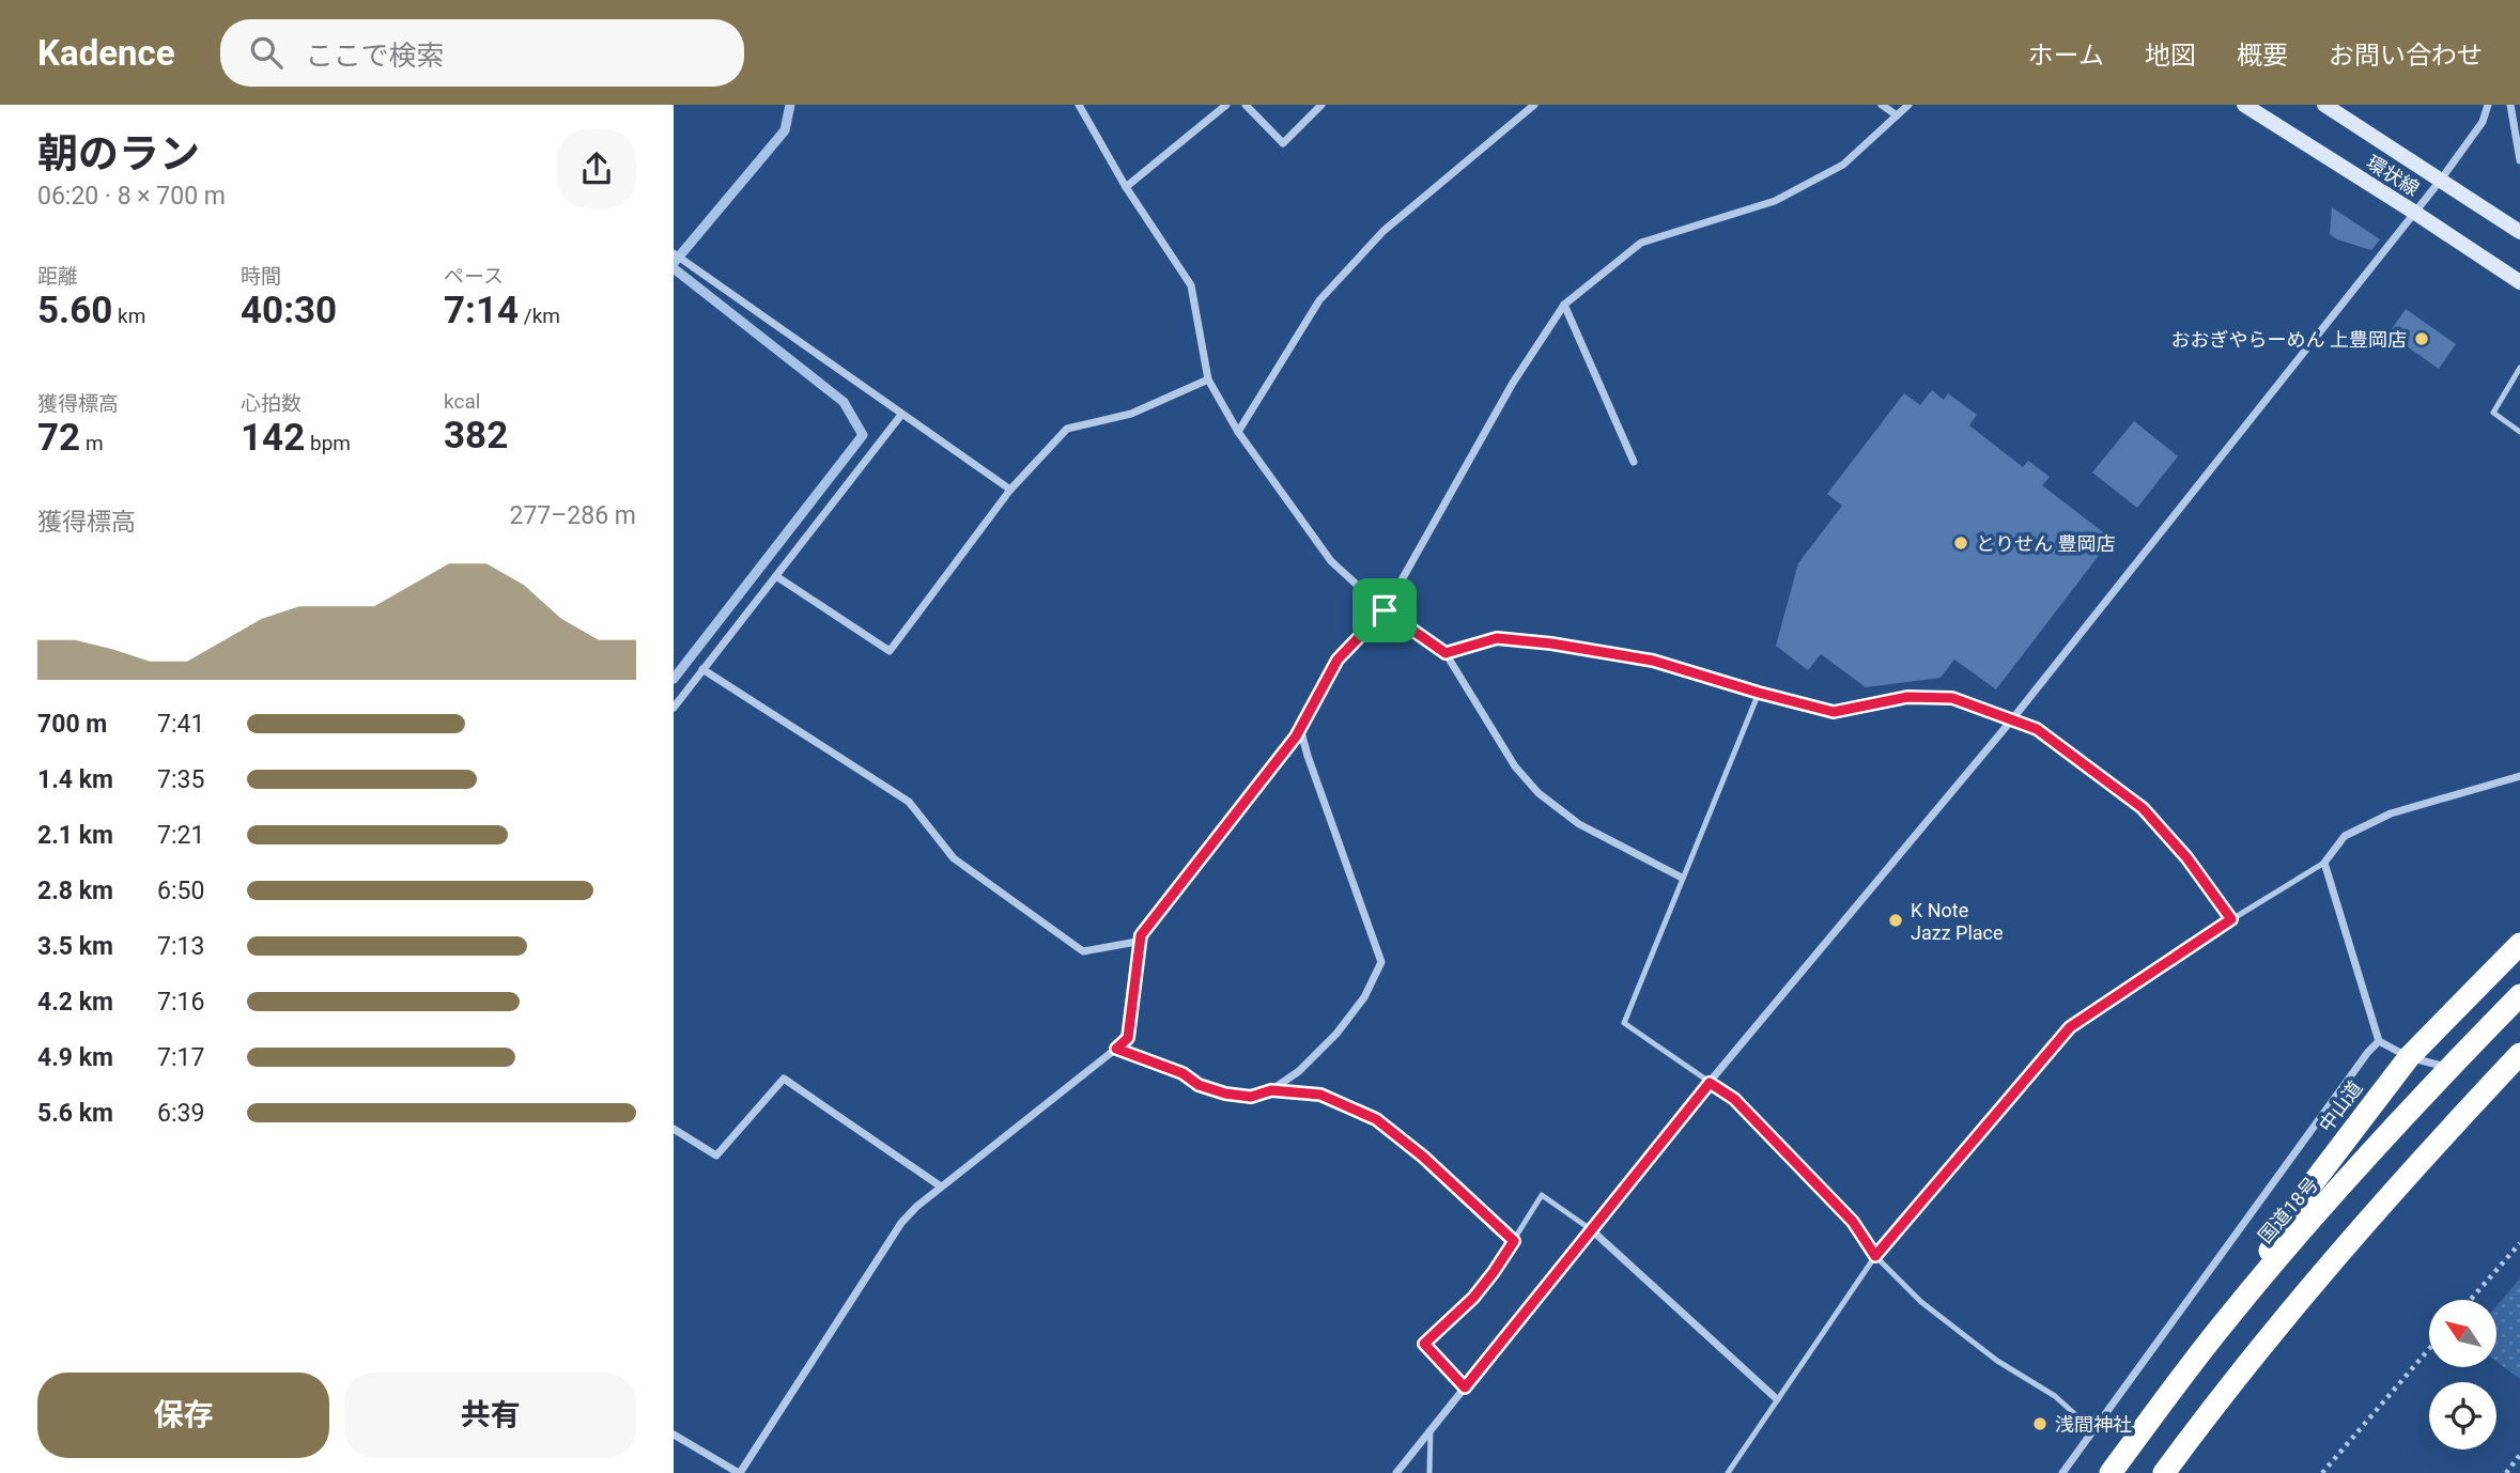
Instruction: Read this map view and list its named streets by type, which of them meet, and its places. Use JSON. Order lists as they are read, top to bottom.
{
  "streets": {
    "highway": ["中山道", "国道18号"],
    "street": ["環状線"]
  },
  "crossings": [
    ["中山道", "国道18号"]
  ],
  "places": [
    "おおぎやらーめん 上豊岡店",
    "とりせん 豊岡店",
    "K Note Jazz Place",
    "浅間神社"
  ],
  "north": "top left",
  "page": {
    "header": "Kadence",
    "search": "ここで検索",
    "nav": [
      "ホーム",
      "地図",
      "概要",
      "お問い合わせ"
    ],
    "heading": ["朝のラン", "06:20 · 8 × 700 m"],
    "stats": [
      ["距離", "5.60 km"],
      ["時間", "40:30"],
      ["ペース", "7:14 /km"],
      ["獲得標高", "72 m"],
      ["心拍数", "142 bpm"],
      ["kcal", "382"]
    ],
    "chart": ["獲得標高", "277–286 m"],
    "list": [
      {
        "name": "700 m",
        "note": "7:41"
      },
      {
        "name": "1.4 km",
        "note": "7:35"
      },
      {
        "name": "2.1 km",
        "note": "7:21"
      },
      {
        "name": "2.8 km",
        "note": "6:50"
      },
      {
        "name": "3.5 km",
        "note": "7:13"
      },
      {
        "name": "4.2 km",
        "note": "7:16"
      },
      {
        "name": "4.9 km",
        "note": "7:17"
      },
      {
        "name": "5.6 km",
        "note": "6:39"
      }
    ],
    "buttons": ["保存", "共有"]
  }
}
